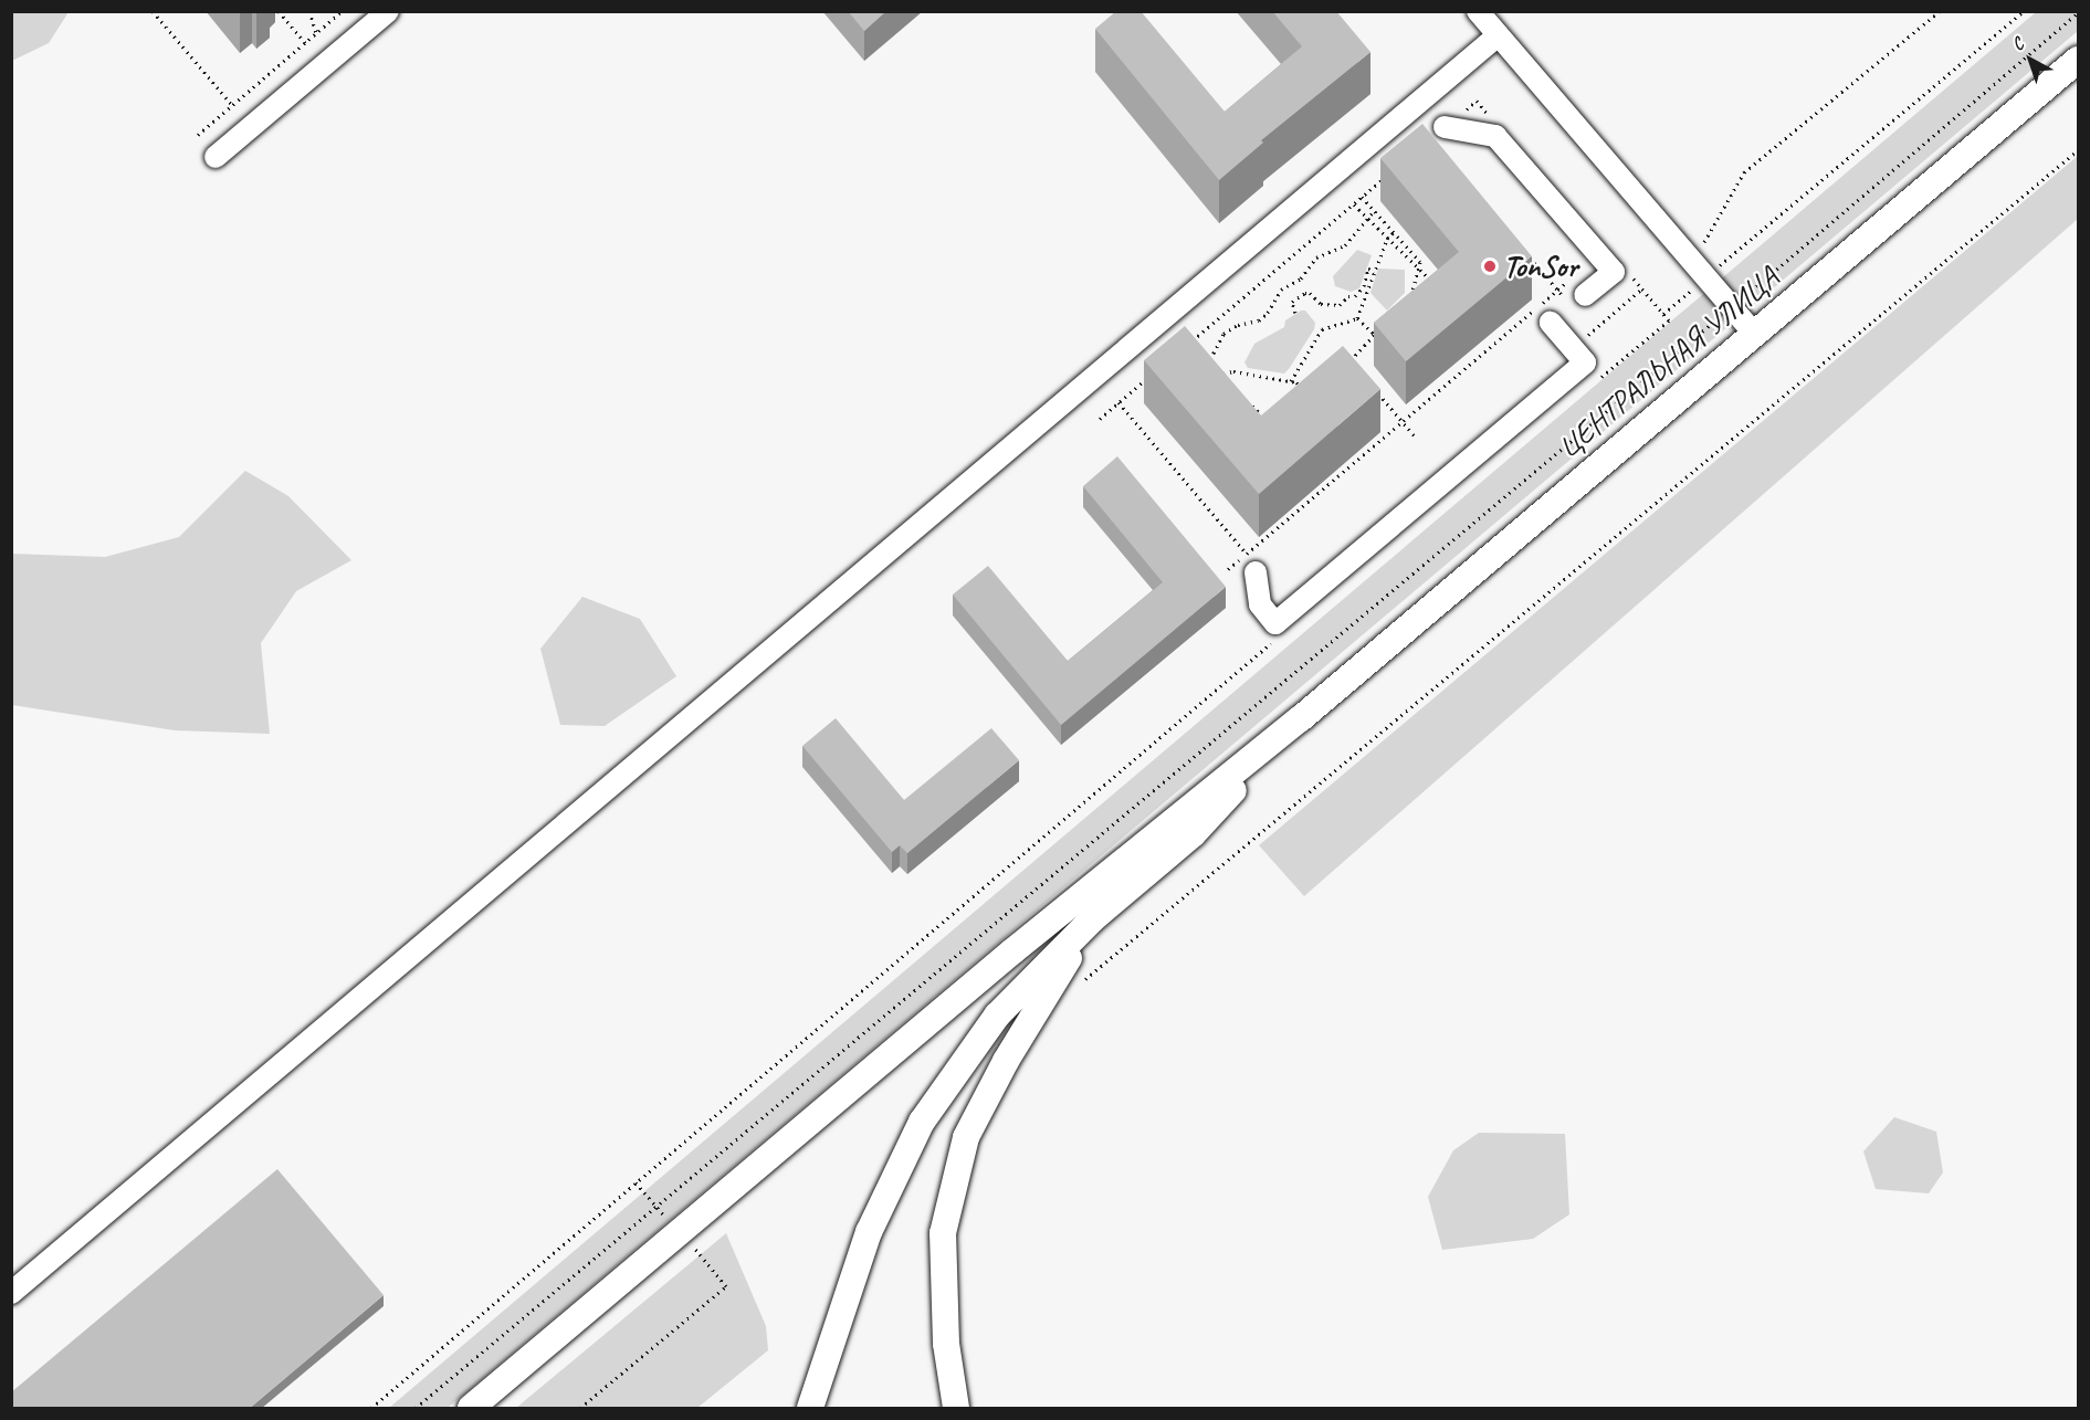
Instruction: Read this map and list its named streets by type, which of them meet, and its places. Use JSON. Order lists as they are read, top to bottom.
{
  "streets": {
    "main road": ["ЦЕНТРАЛЬНАЯ УЛИЦА"]
  },
  "places": ["TonSor"],
  "north": "top left"
}
